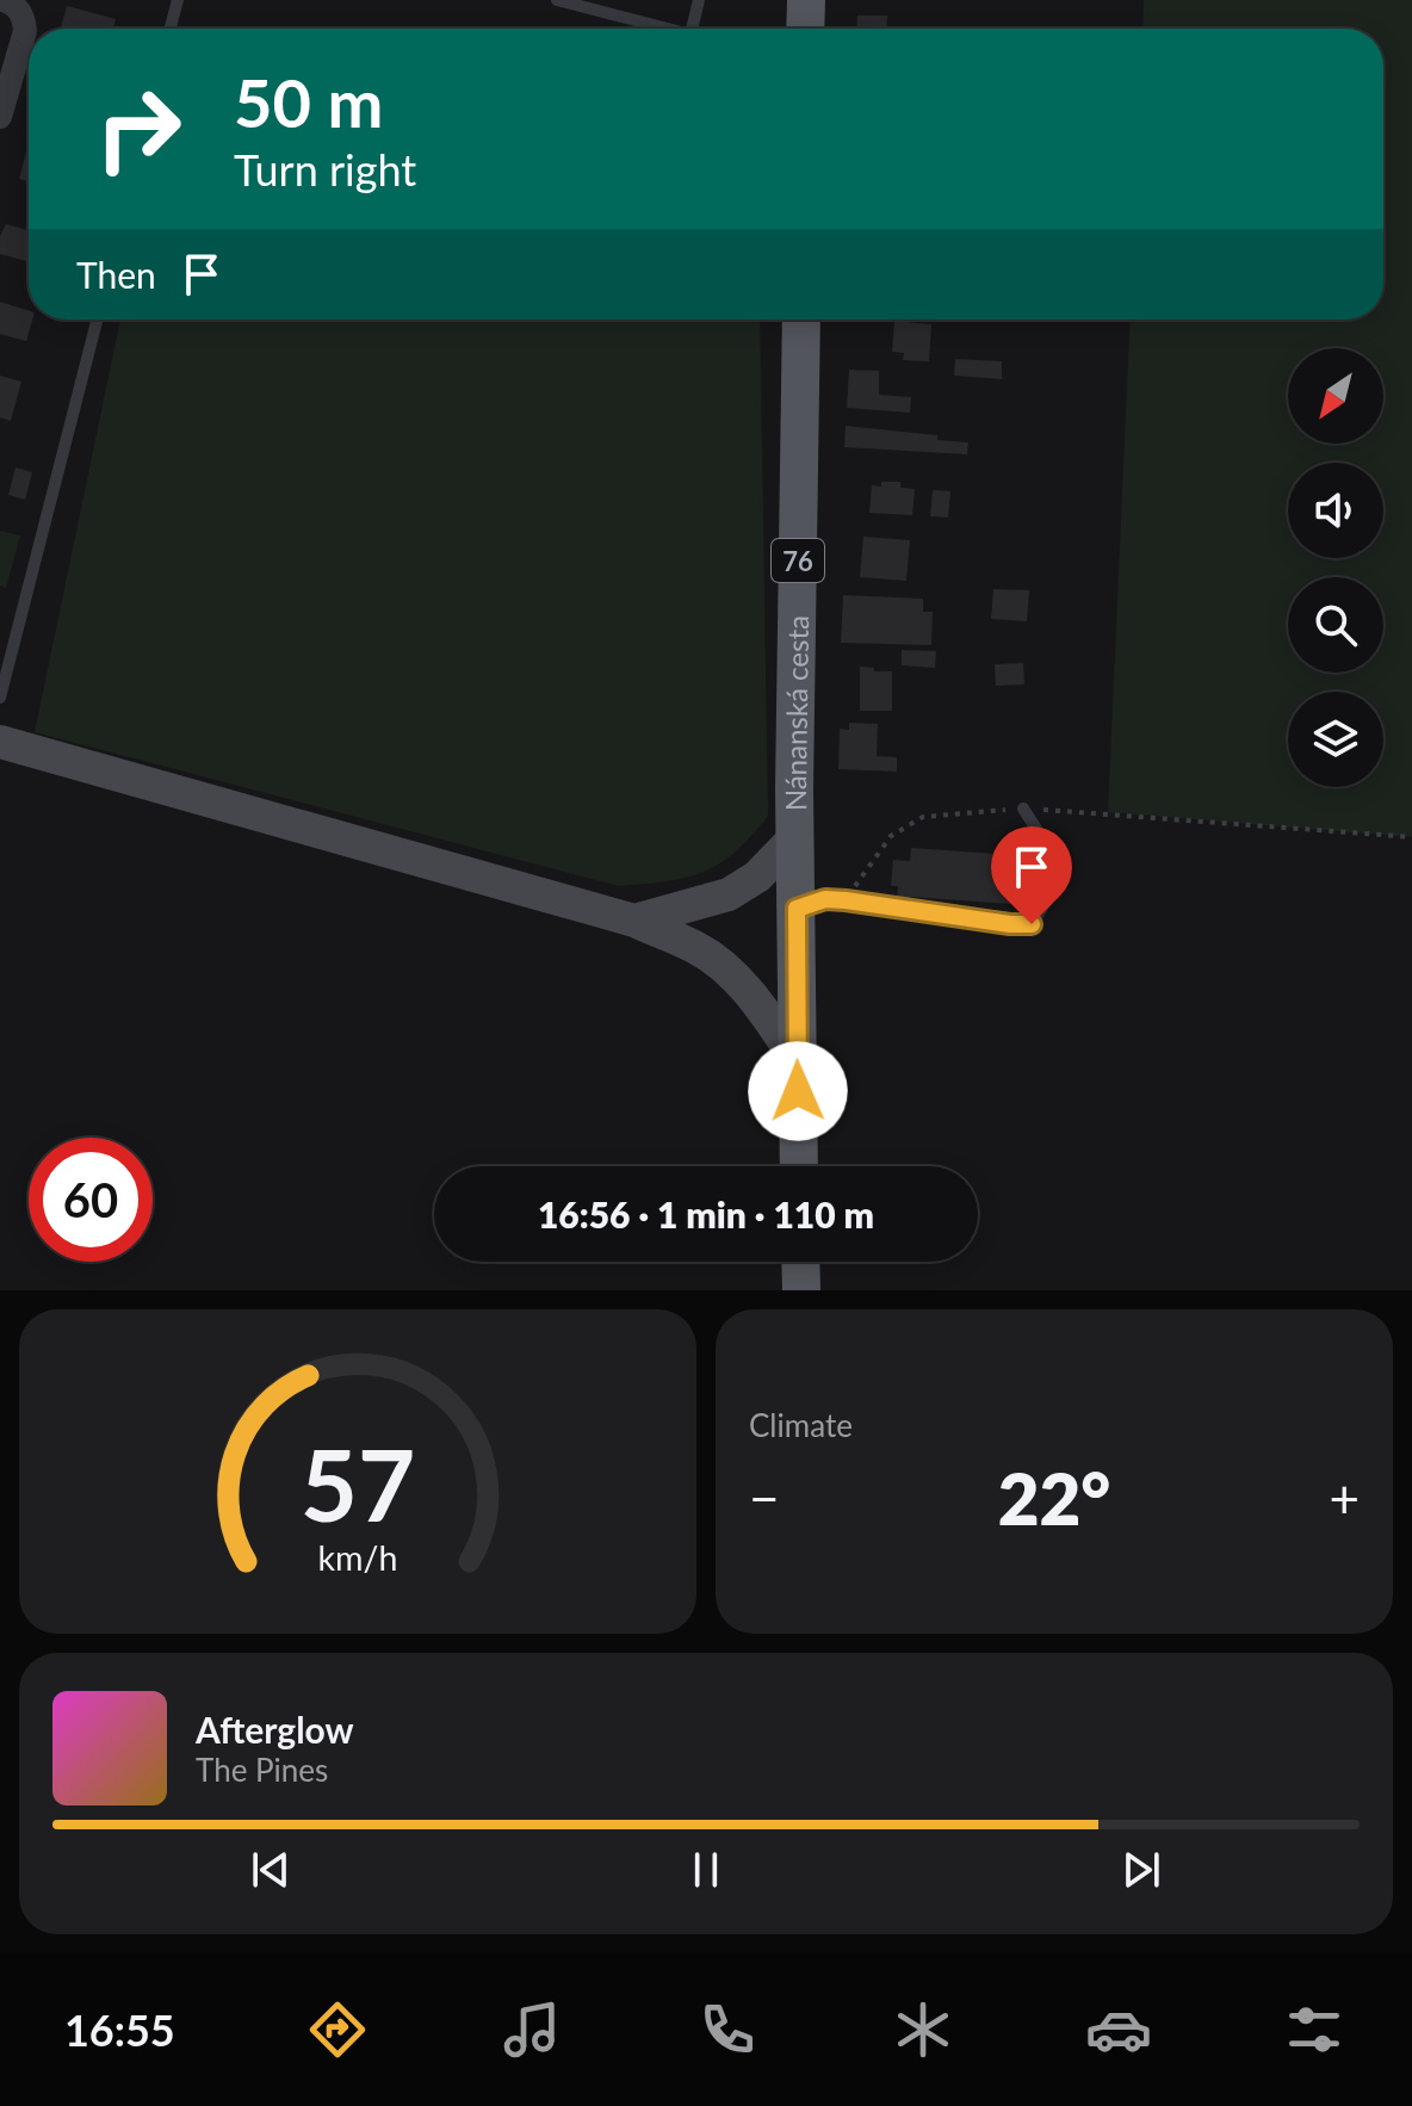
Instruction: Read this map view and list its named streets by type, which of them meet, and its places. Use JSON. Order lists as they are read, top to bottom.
{
  "streets": {
    "main road": ["76", "Nánanská cesta"]
  },
  "crossings": [
    ["76", "Nánanská cesta"]
  ],
  "north": "bottom left",
  "page": {
    "turn": ["50 m", "Turn right"],
    "then": "Then",
    "limit": "60",
    "trip": "16:56 · 1 min · 110 m",
    "tile": "Climate",
    "heat": ["−", "22°", "+"],
    "song": ["Afterglow", "The Pines"],
    "tabs": "16:55",
    "gauge": ["57", "km/h"]
  }
}
